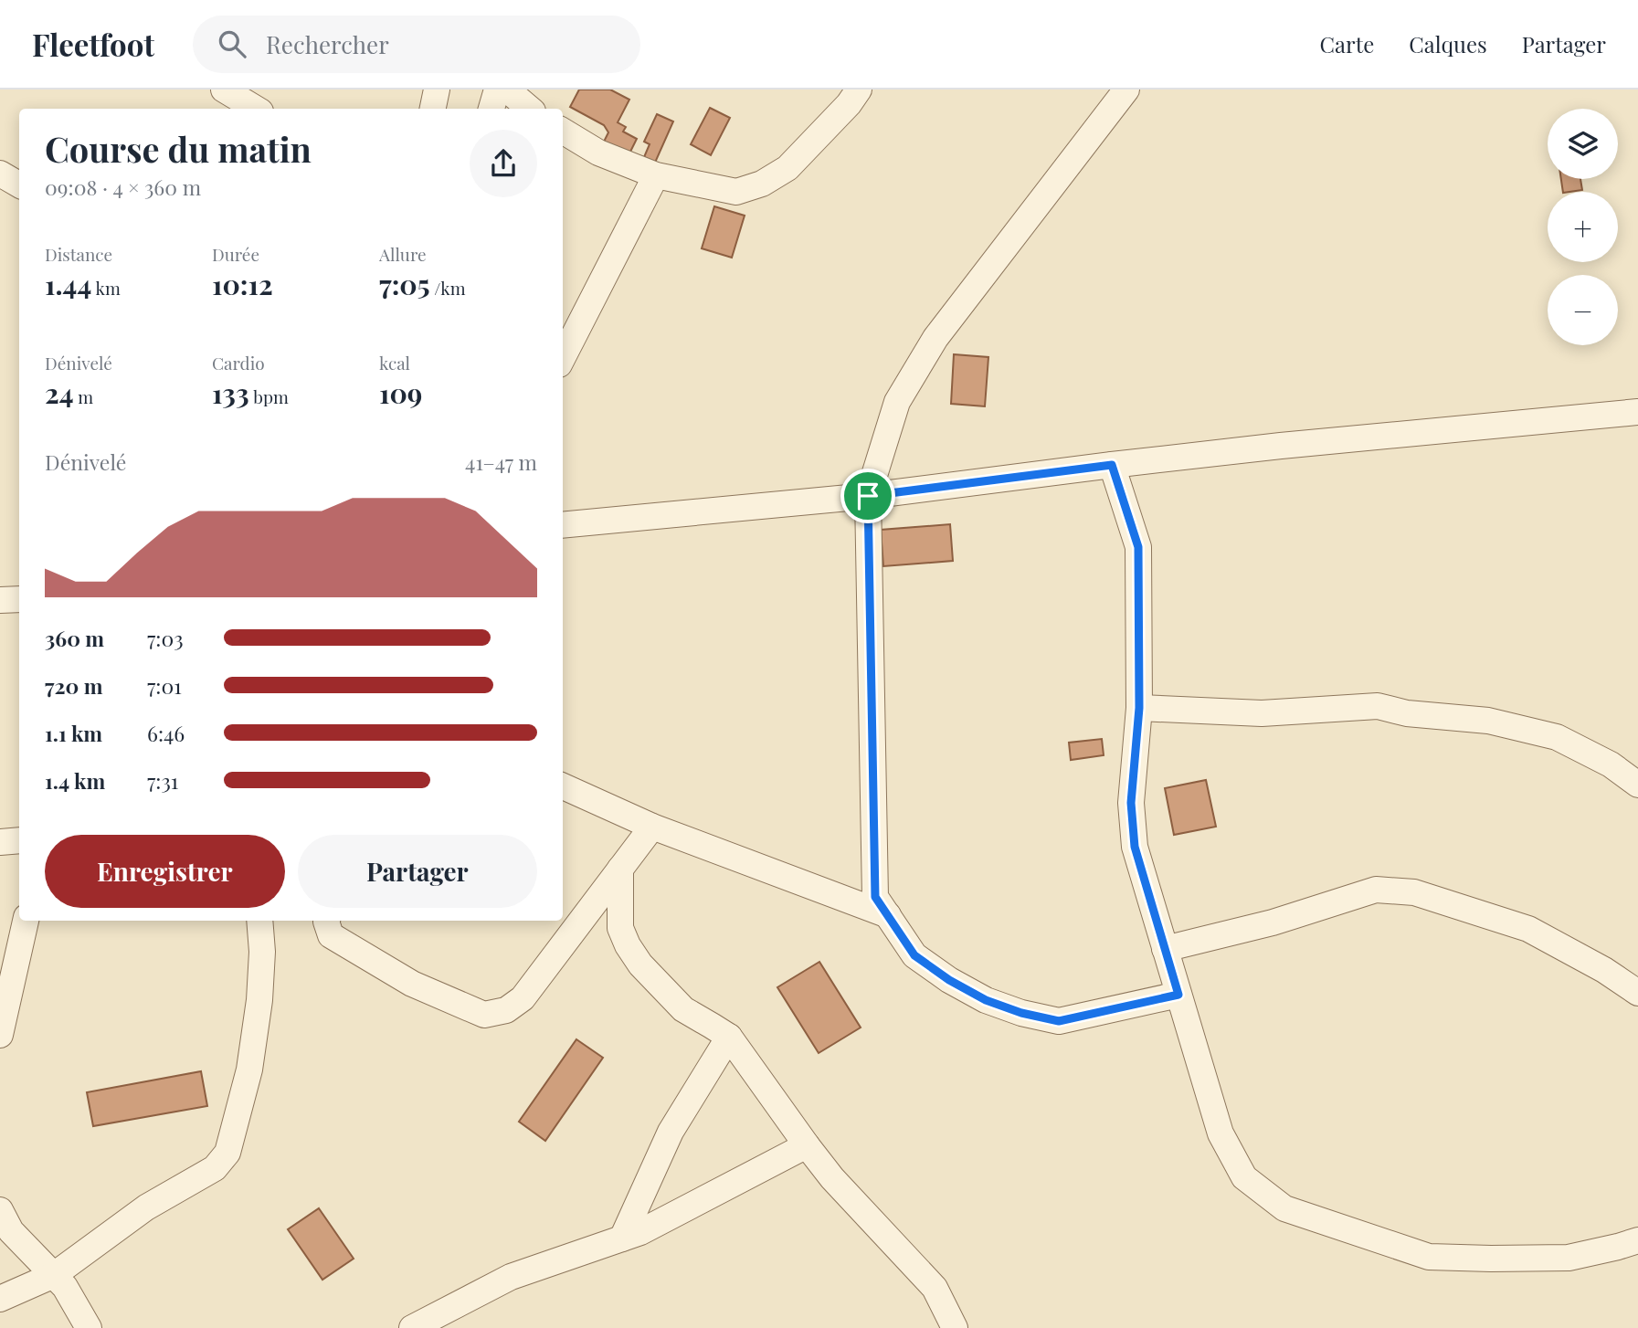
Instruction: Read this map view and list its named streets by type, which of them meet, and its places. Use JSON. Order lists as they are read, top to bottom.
{
  "page": {
    "header": "Fleetfoot",
    "search": "Rechercher",
    "nav": ["Carte", "Calques", "Partager"],
    "map_buttons": ["+", "−"],
    "heading": ["Course du matin", "09:08 · 4 × 360 m"],
    "stats": [
      ["Distance", "1.44 km"],
      ["Durée", "10:12"],
      ["Allure", "7:05 /km"],
      ["Dénivelé", "24 m"],
      ["Cardio", "133 bpm"],
      ["kcal", "109"]
    ],
    "chart": ["Dénivelé", "41–47 m"],
    "list": [
      {
        "name": "360 m",
        "note": "7:03"
      },
      {
        "name": "720 m",
        "note": "7:01"
      },
      {
        "name": "1.1 km",
        "note": "6:46"
      },
      {
        "name": "1.4 km",
        "note": "7:31"
      }
    ],
    "buttons": ["Enregistrer", "Partager"]
  }
}
